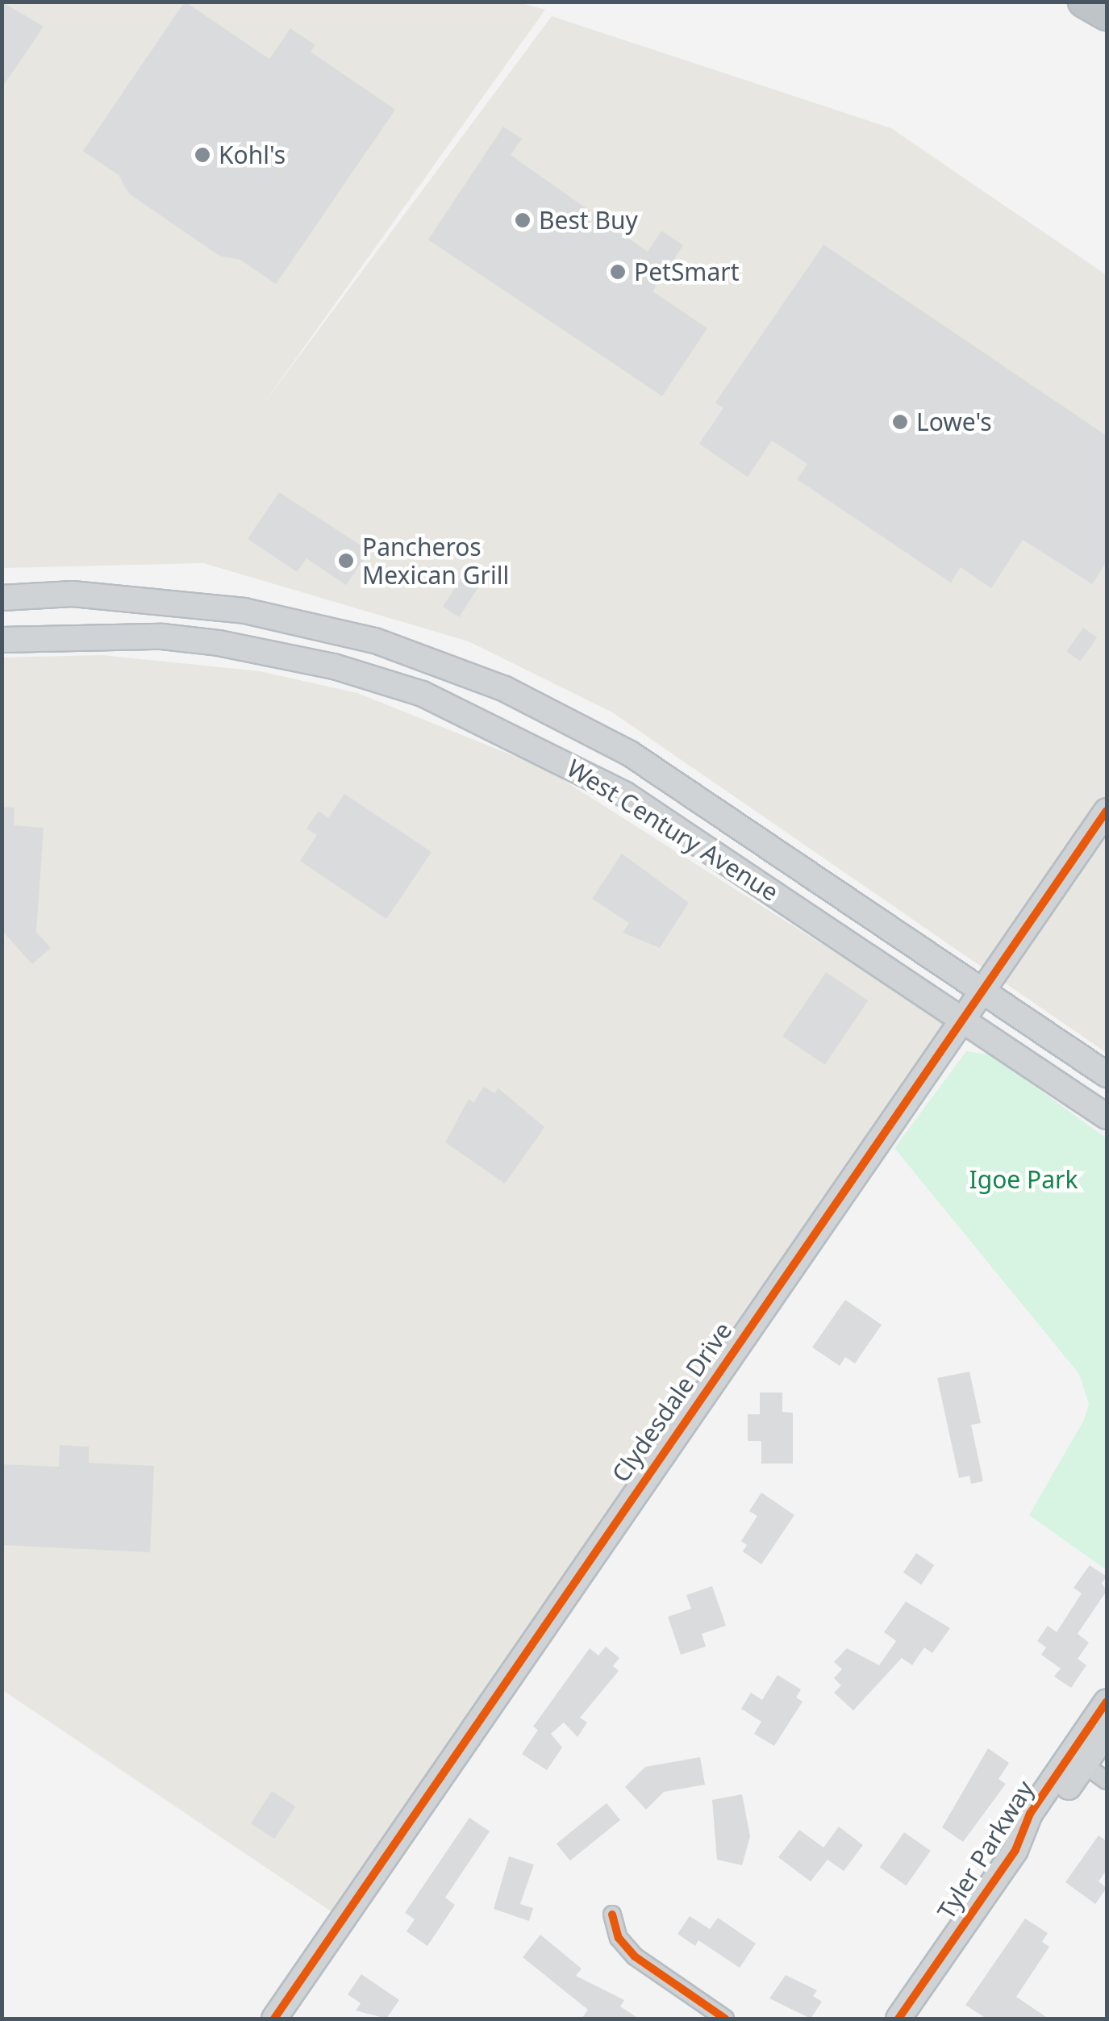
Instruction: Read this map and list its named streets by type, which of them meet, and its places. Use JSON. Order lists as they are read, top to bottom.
{
  "streets": {
    "main road": ["West Century Avenue", "Clydesdale Drive", "Tyler Parkway"]
  },
  "crossings": [
    ["West Century Avenue", "Clydesdale Drive"]
  ],
  "parks": ["Igoe Park"],
  "places": [
    "Kohl's",
    "Best Buy",
    "PetSmart",
    "Lowe's",
    "Pancheros Mexican Grill"
  ]
}
